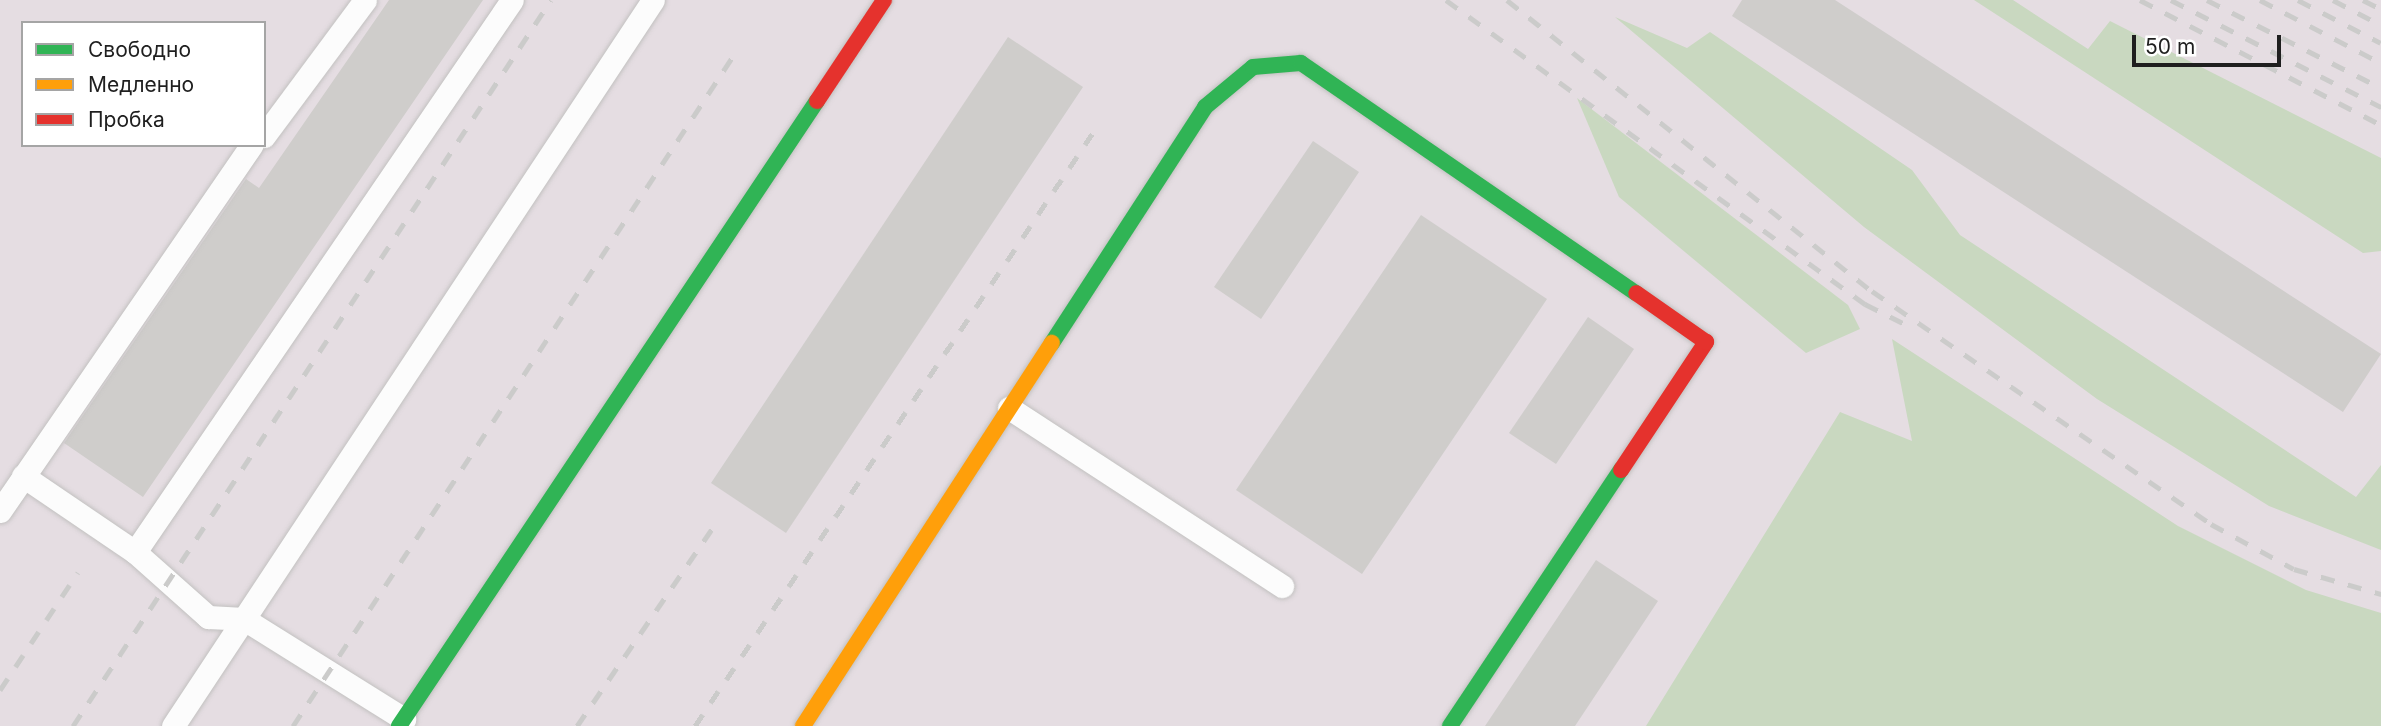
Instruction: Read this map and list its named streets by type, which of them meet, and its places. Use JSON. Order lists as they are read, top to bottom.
{
  "legend": ["Свободно", "Медленно", "Пробка"],
  "scale_bar": "50 m"
}
